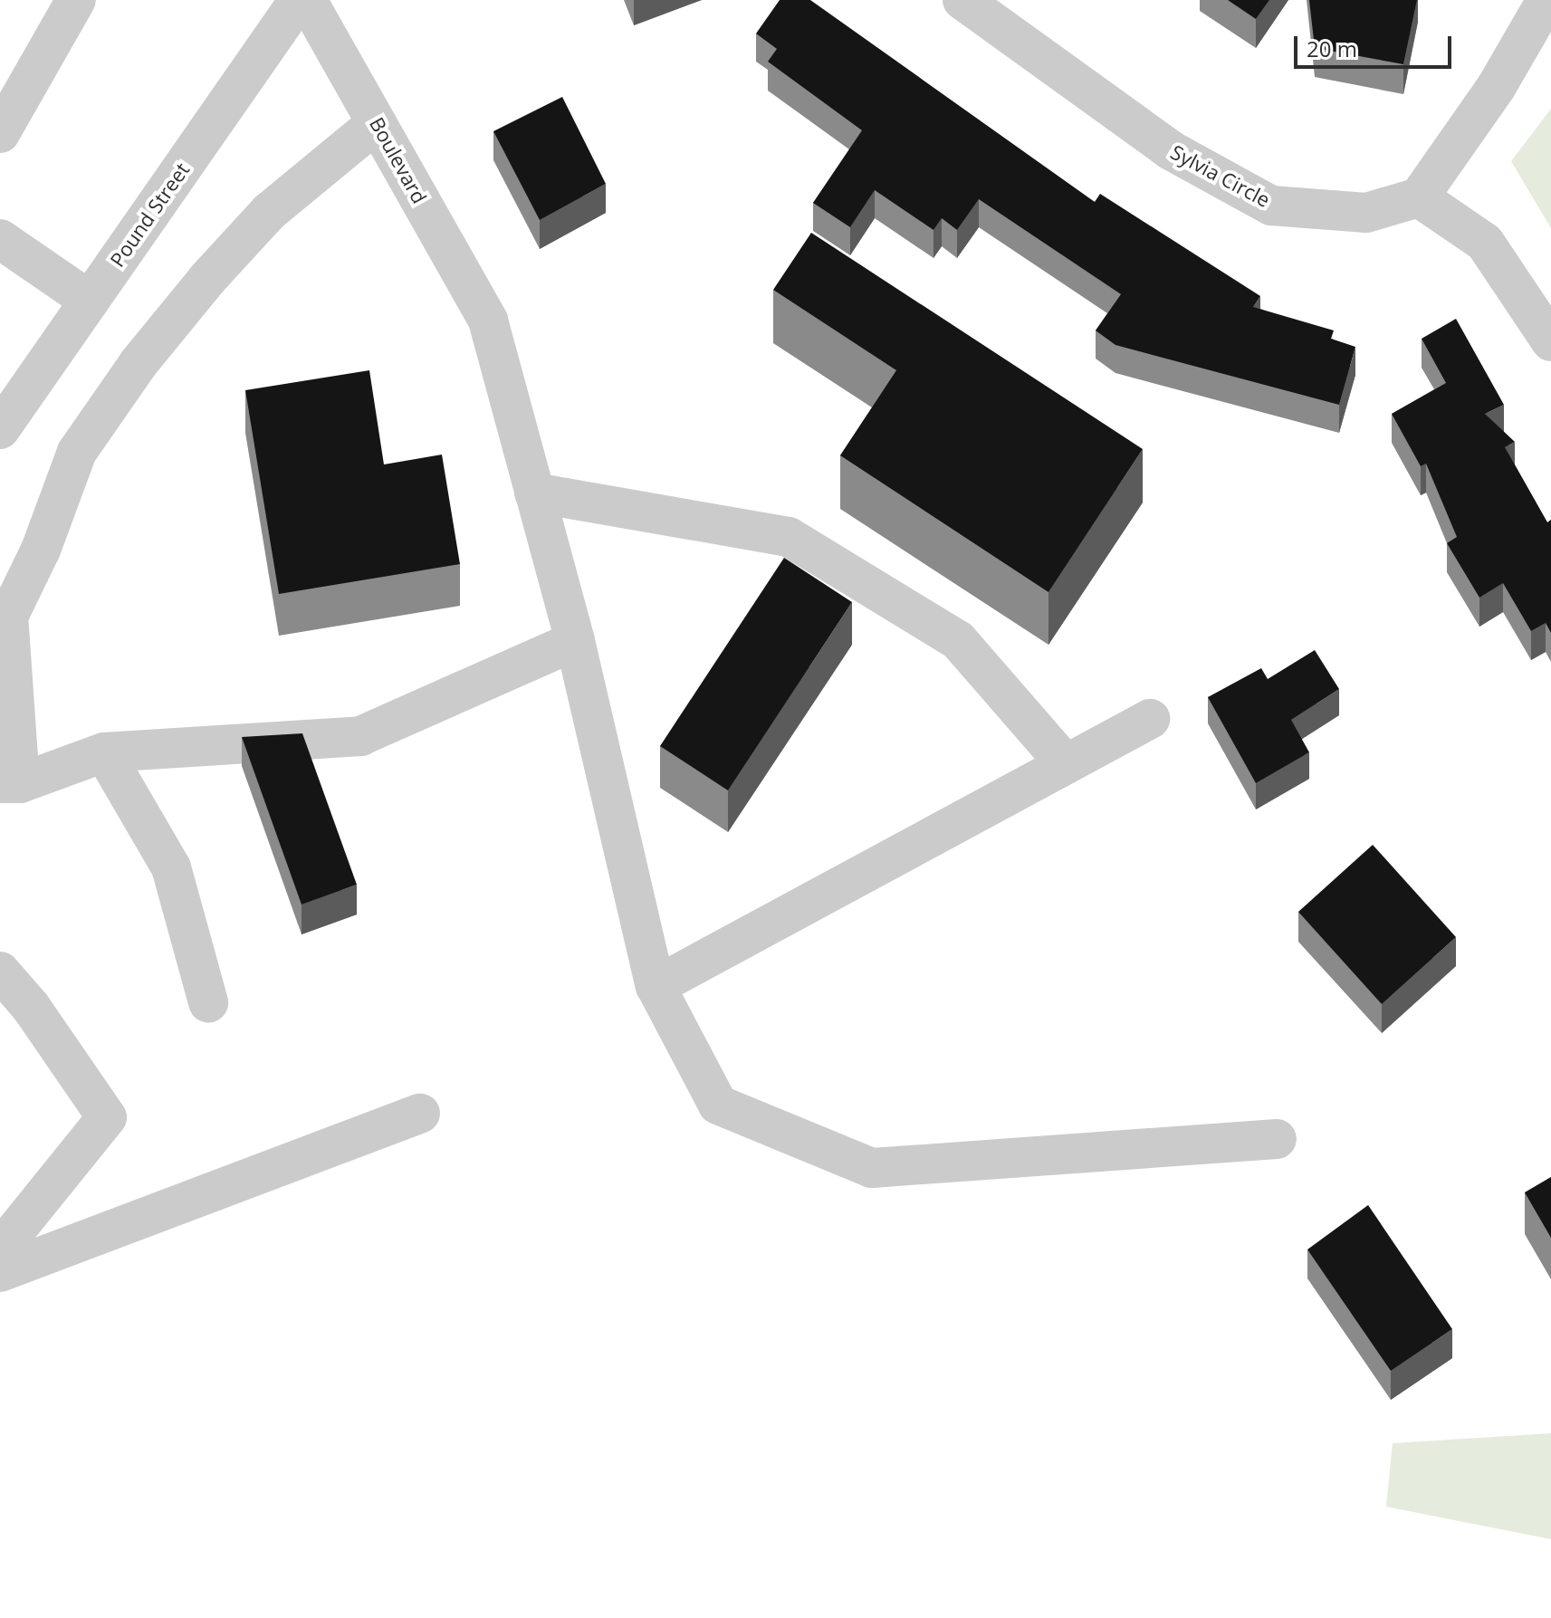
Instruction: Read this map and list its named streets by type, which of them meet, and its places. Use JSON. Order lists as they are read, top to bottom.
{
  "streets": {
    "street": ["Boulevard", "Sylvia Circle", "Pound Street"]
  },
  "scale_bar": "20 m"
}
